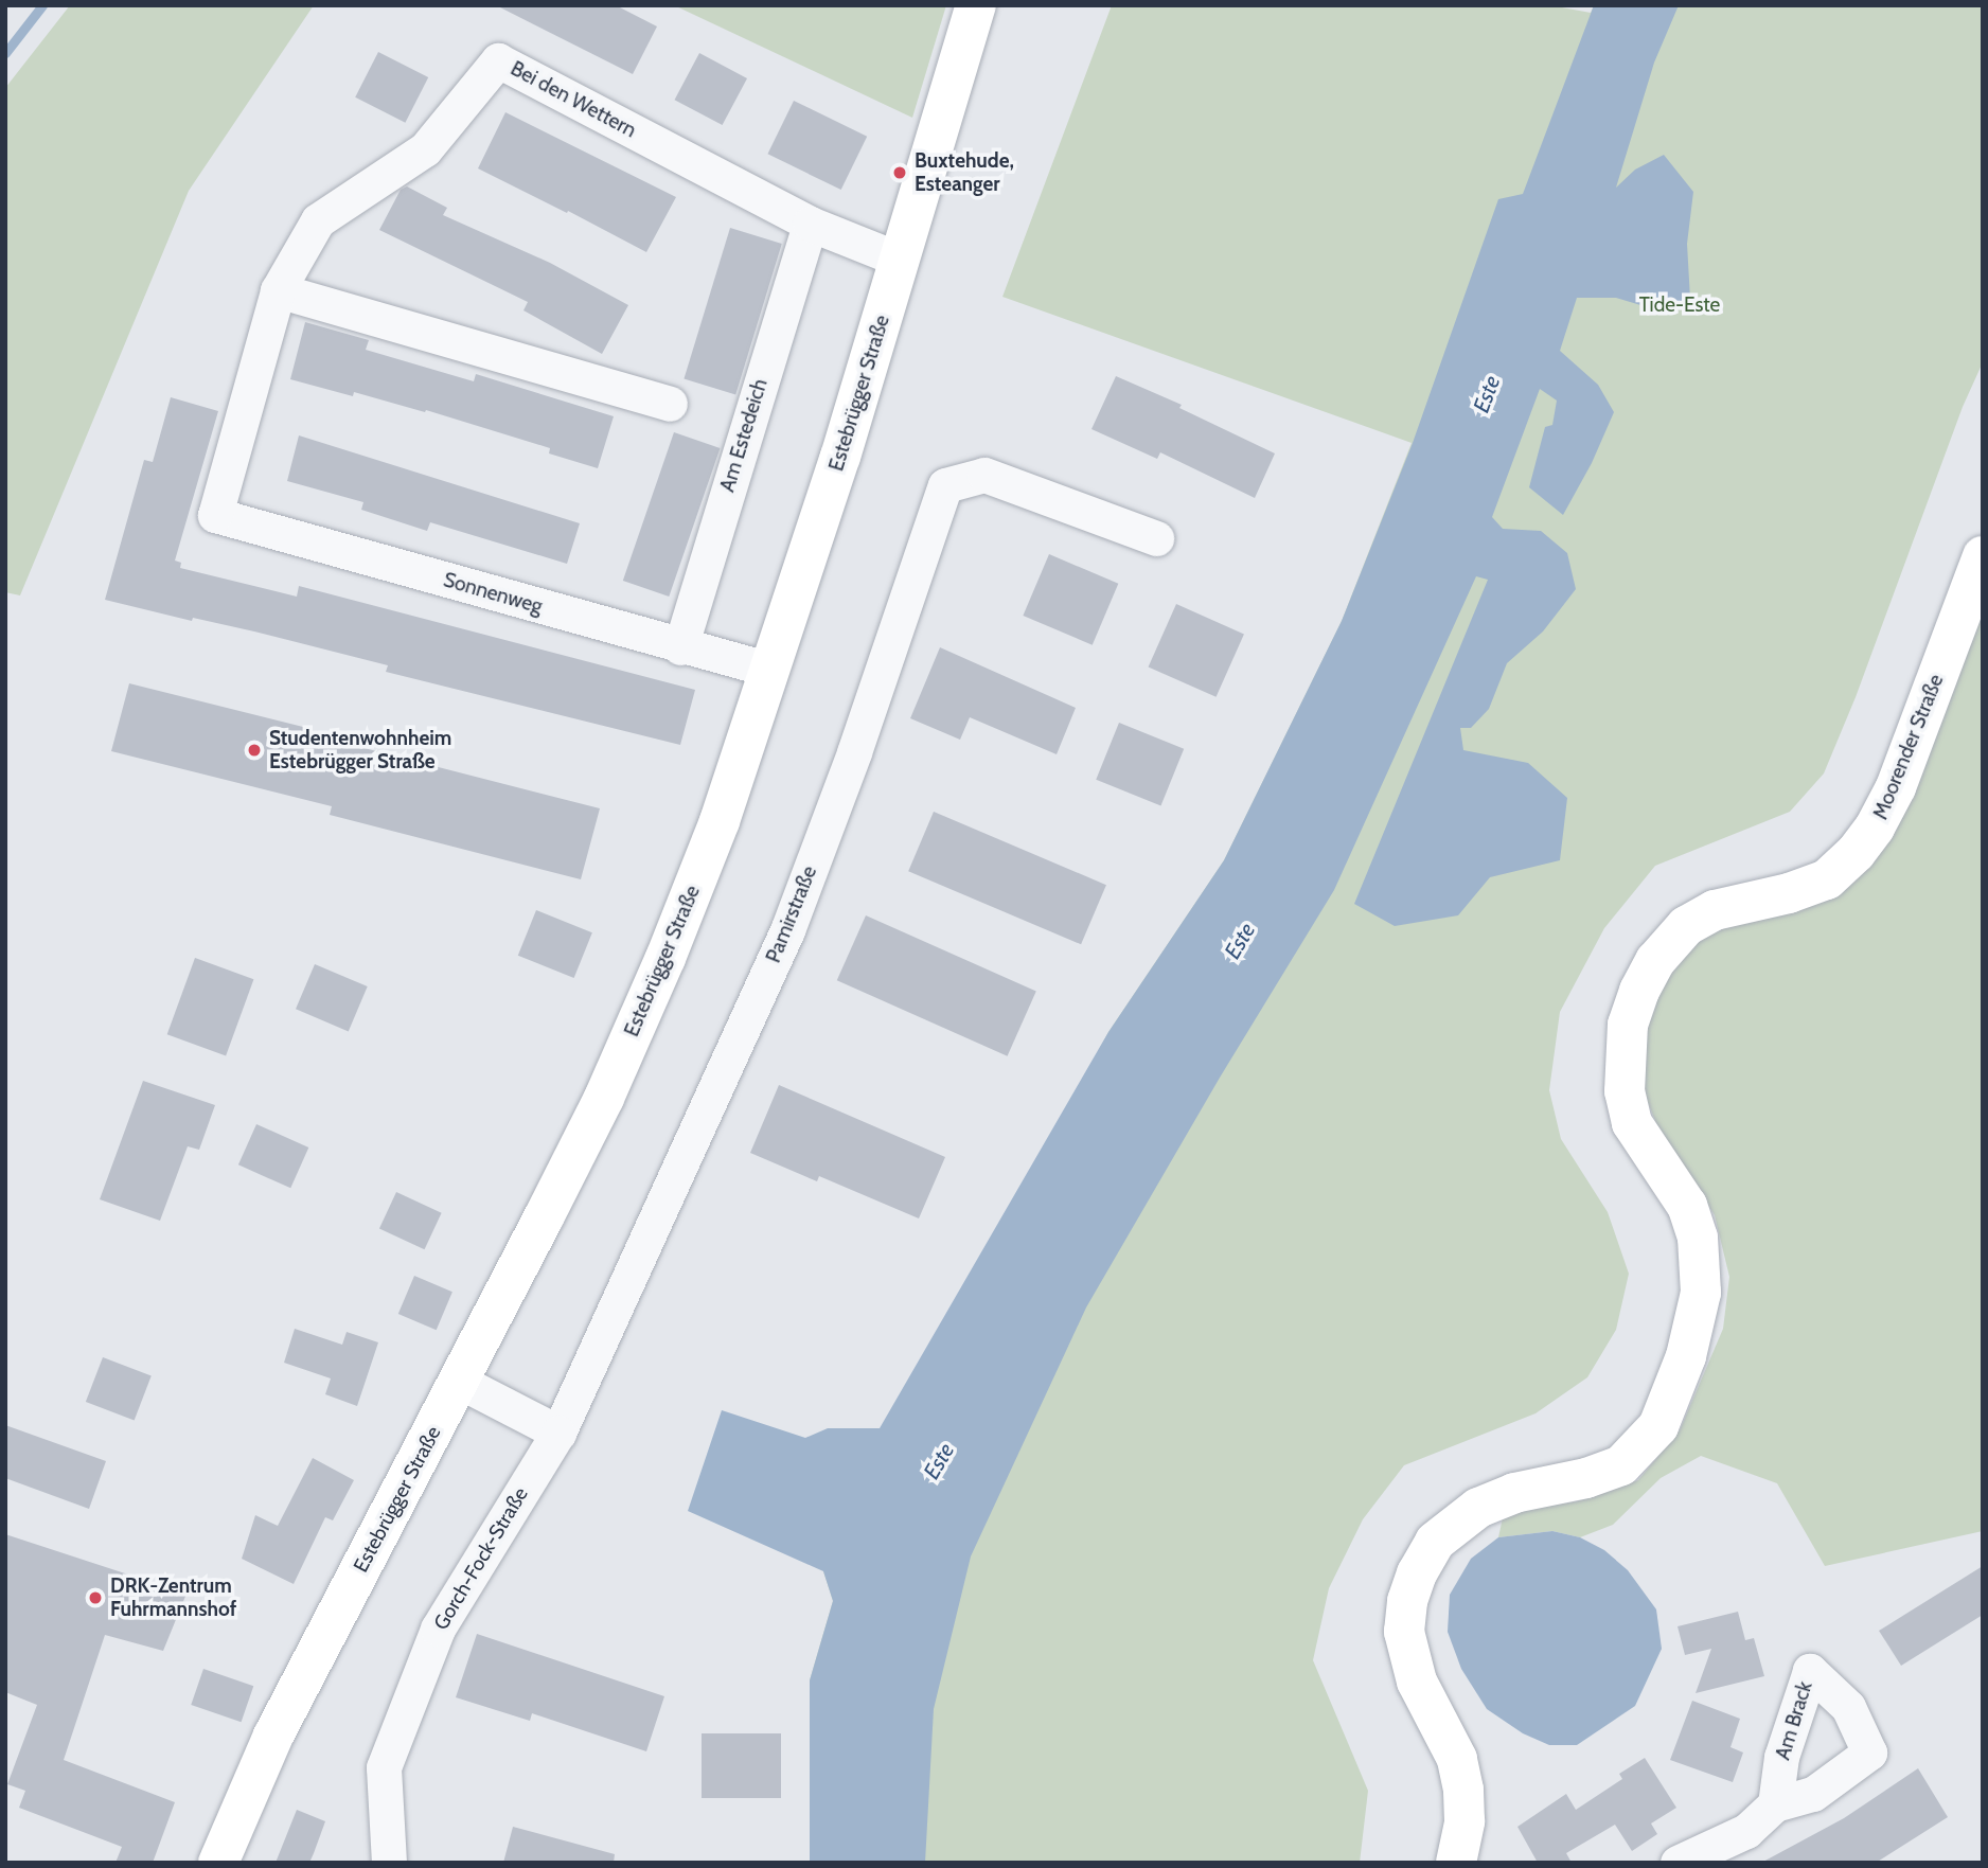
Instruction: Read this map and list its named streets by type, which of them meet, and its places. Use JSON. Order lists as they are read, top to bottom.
{
  "streets": {
    "street": [
      "Bei den Wettern",
      "Estebrügger Straße",
      "Am Estedeich",
      "Sonnenweg",
      "Moorender Straße",
      "Pamirstraße",
      "Gorch-Fock-Straße"
    ]
  },
  "crossings": [
    ["Bei den Wettern", "Estebrügger Straße"],
    ["Bei den Wettern", "Am Estedeich"],
    ["Bei den Wettern", "Sonnenweg"],
    ["Estebrügger Straße", "Sonnenweg"],
    ["Am Estedeich", "Sonnenweg"],
    ["Pamirstraße", "Gorch-Fock-Straße"]
  ],
  "water": ["Este"],
  "parks": ["Tide-Este"],
  "places": ["Buxtehude, Esteanger", "Studentenwohnheim Estebrügger Straße", "DRK-Zentrum Fuhrmannshof"]
}
